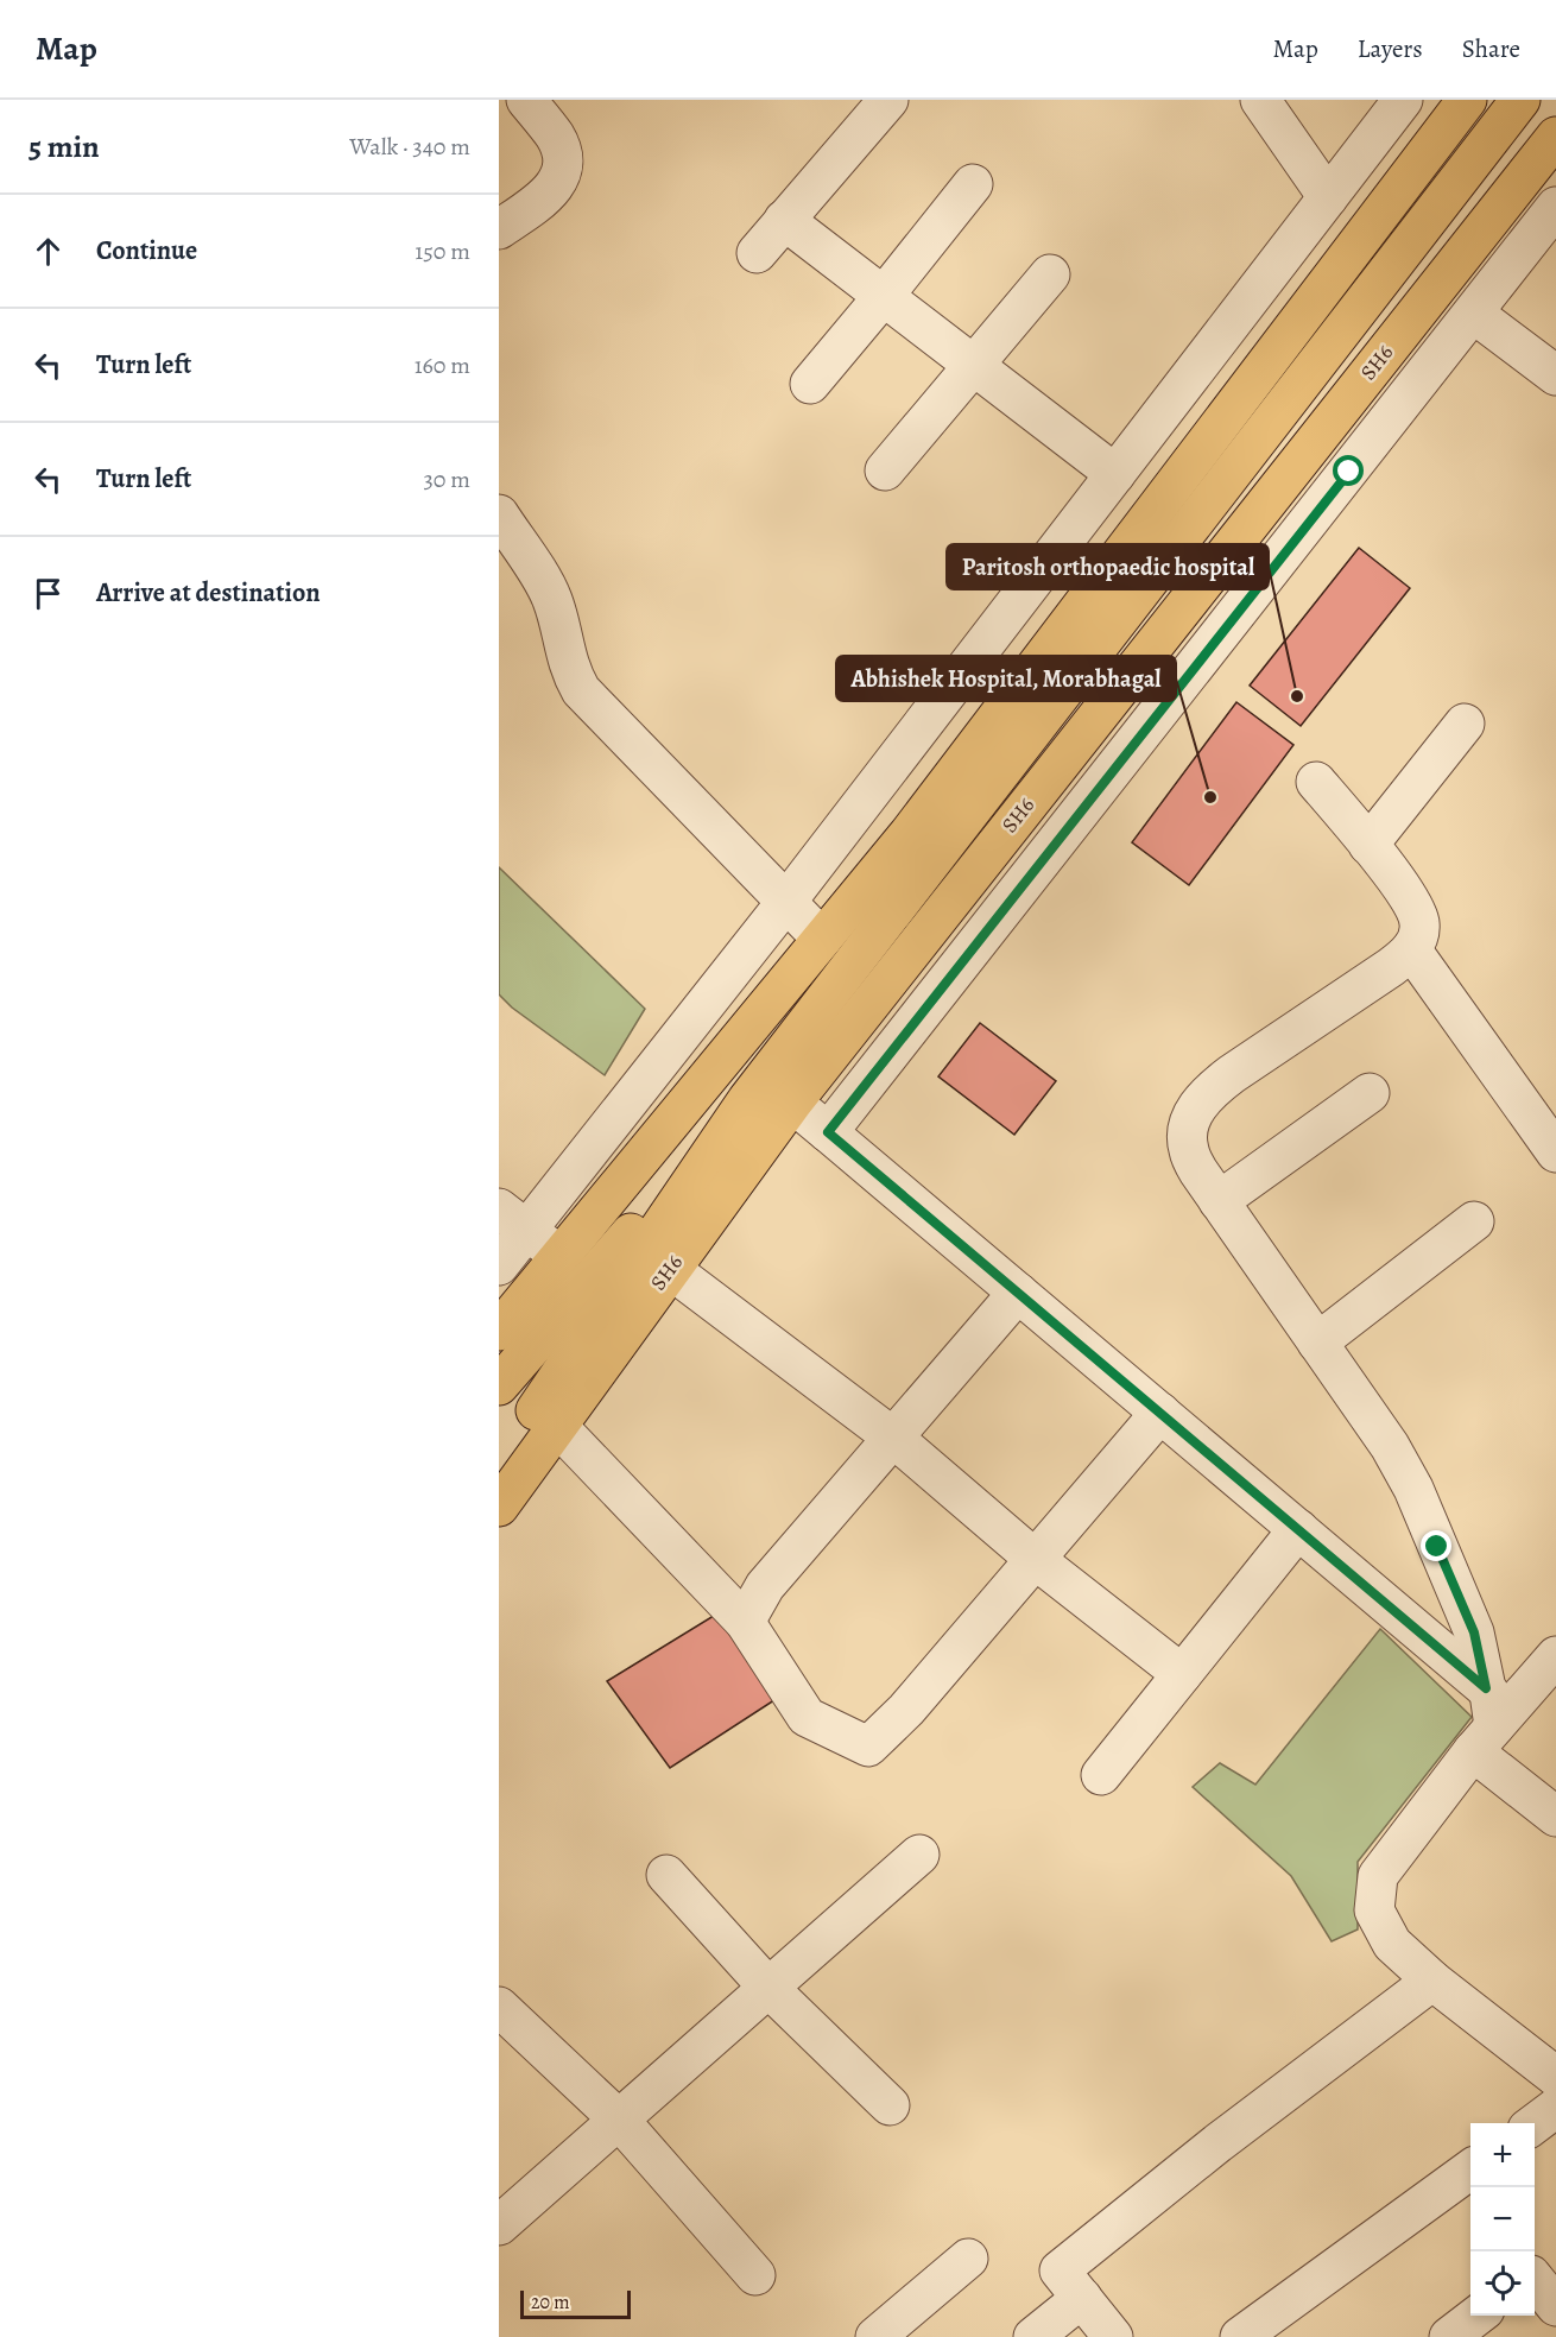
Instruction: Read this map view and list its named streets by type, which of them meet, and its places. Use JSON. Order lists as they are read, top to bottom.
{
  "streets": {
    "main road": ["SH6"]
  },
  "places": ["Paritosh orthopaedic hospital", "Abhishek Hospital, Morabhagal"],
  "scale_bar": "20 m",
  "page": {
    "header": "Map",
    "nav": ["Map", "Layers", "Share"],
    "heading": ["5 min", "Walk · 340 m"],
    "list": [
      ["Continue", "150 m"],
      ["Turn left", "160 m"],
      ["Turn left", "30 m"],
      "Arrive at destination"
    ],
    "map_buttons": ["+", "−"],
    "scale": "20 m"
  }
}
